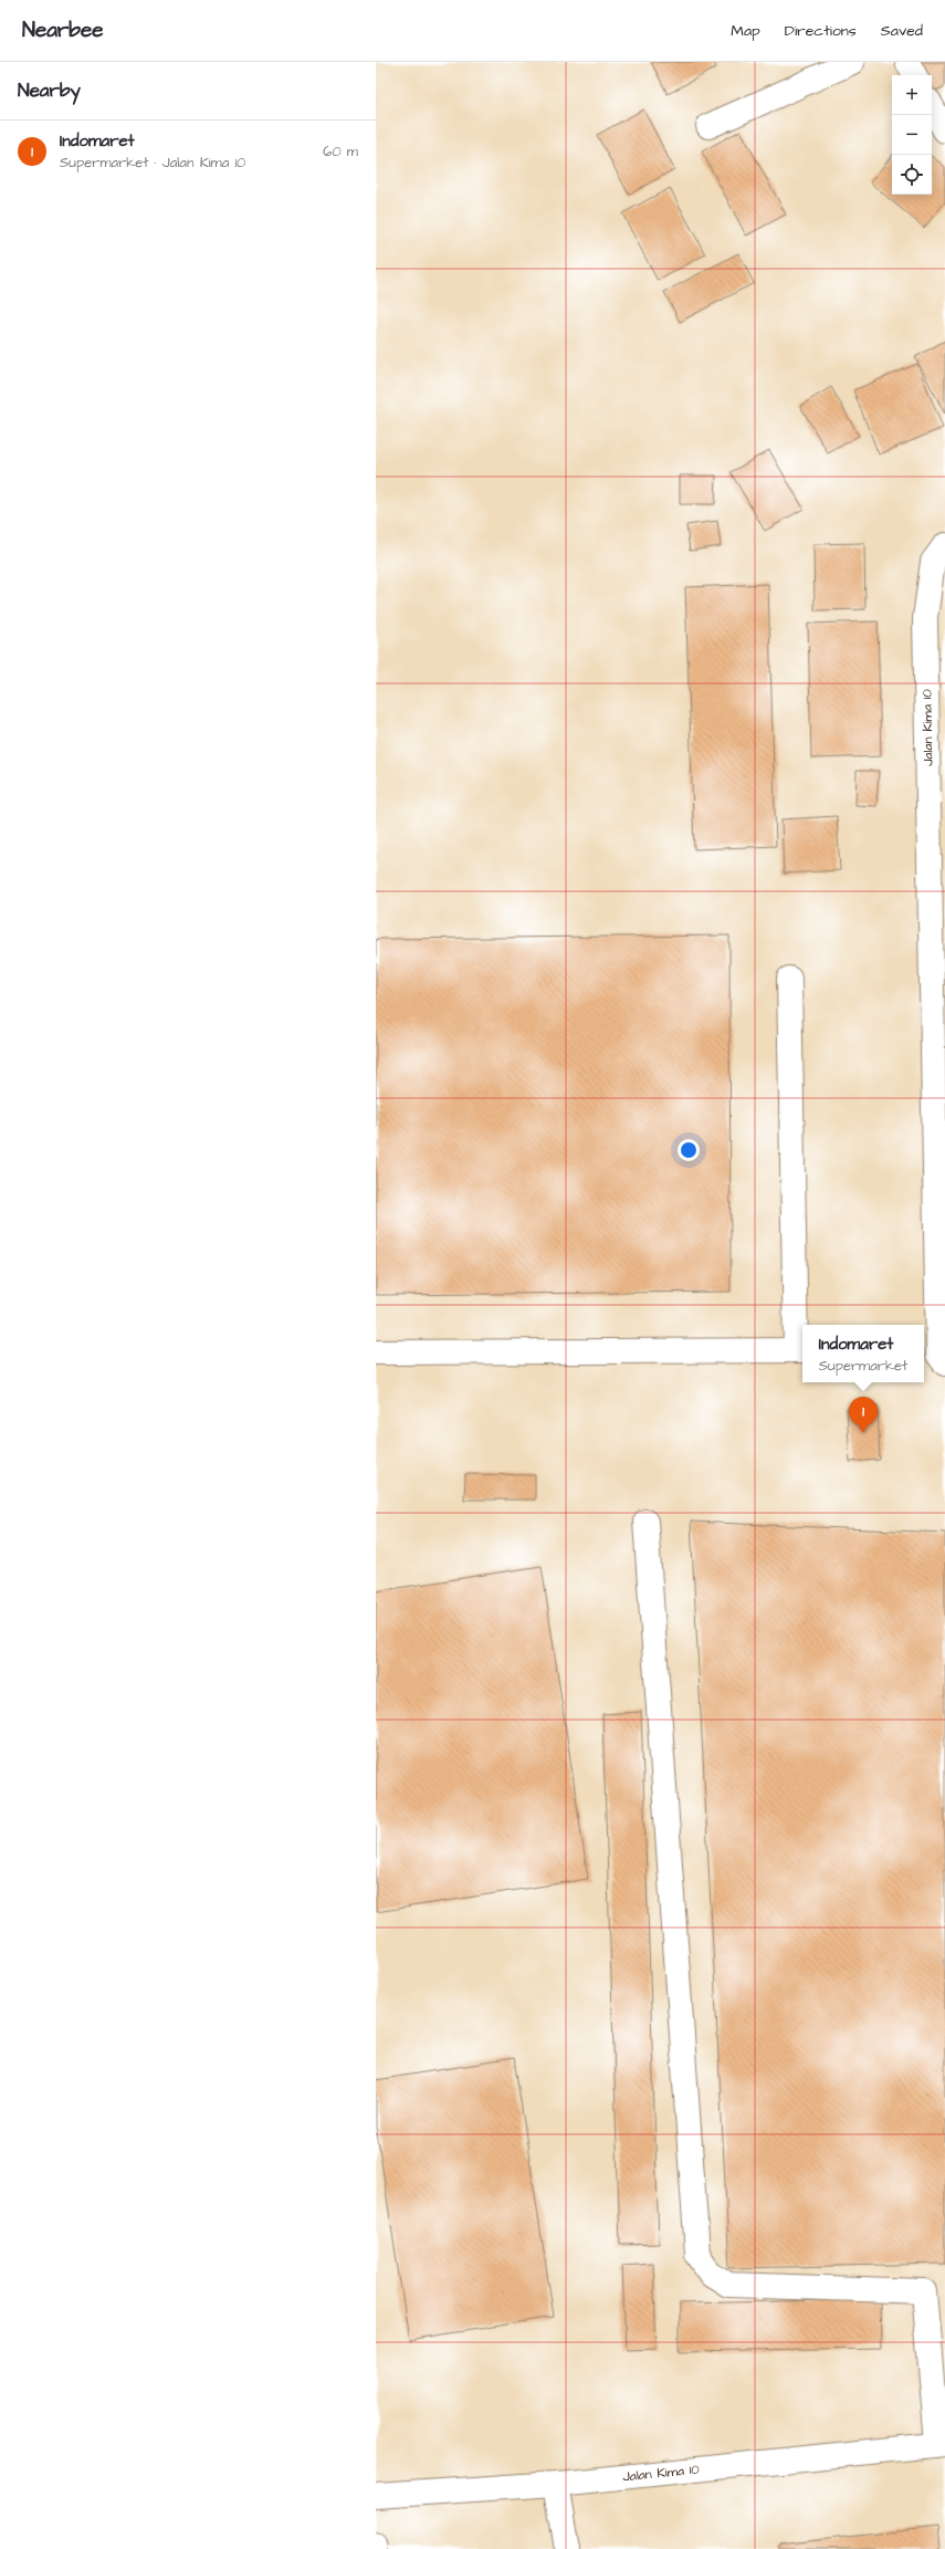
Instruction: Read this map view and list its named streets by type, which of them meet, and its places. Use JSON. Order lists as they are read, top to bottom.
{
  "streets": {
    "street": ["Jalan Kima 10"]
  },
  "page": {
    "header": "Nearbee",
    "nav": ["Map", "Directions", "Saved"],
    "heading": "Nearby",
    "map_buttons": ["+", "−"],
    "list": [
      {
        "mark": "1",
        "name": "Indomaret",
        "note": "Supermarket · Jalan Kima 10",
        "value": "60 m"
      }
    ],
    "popup": ["Indomaret", "Supermarket"],
    "pins": "1"
  }
}
